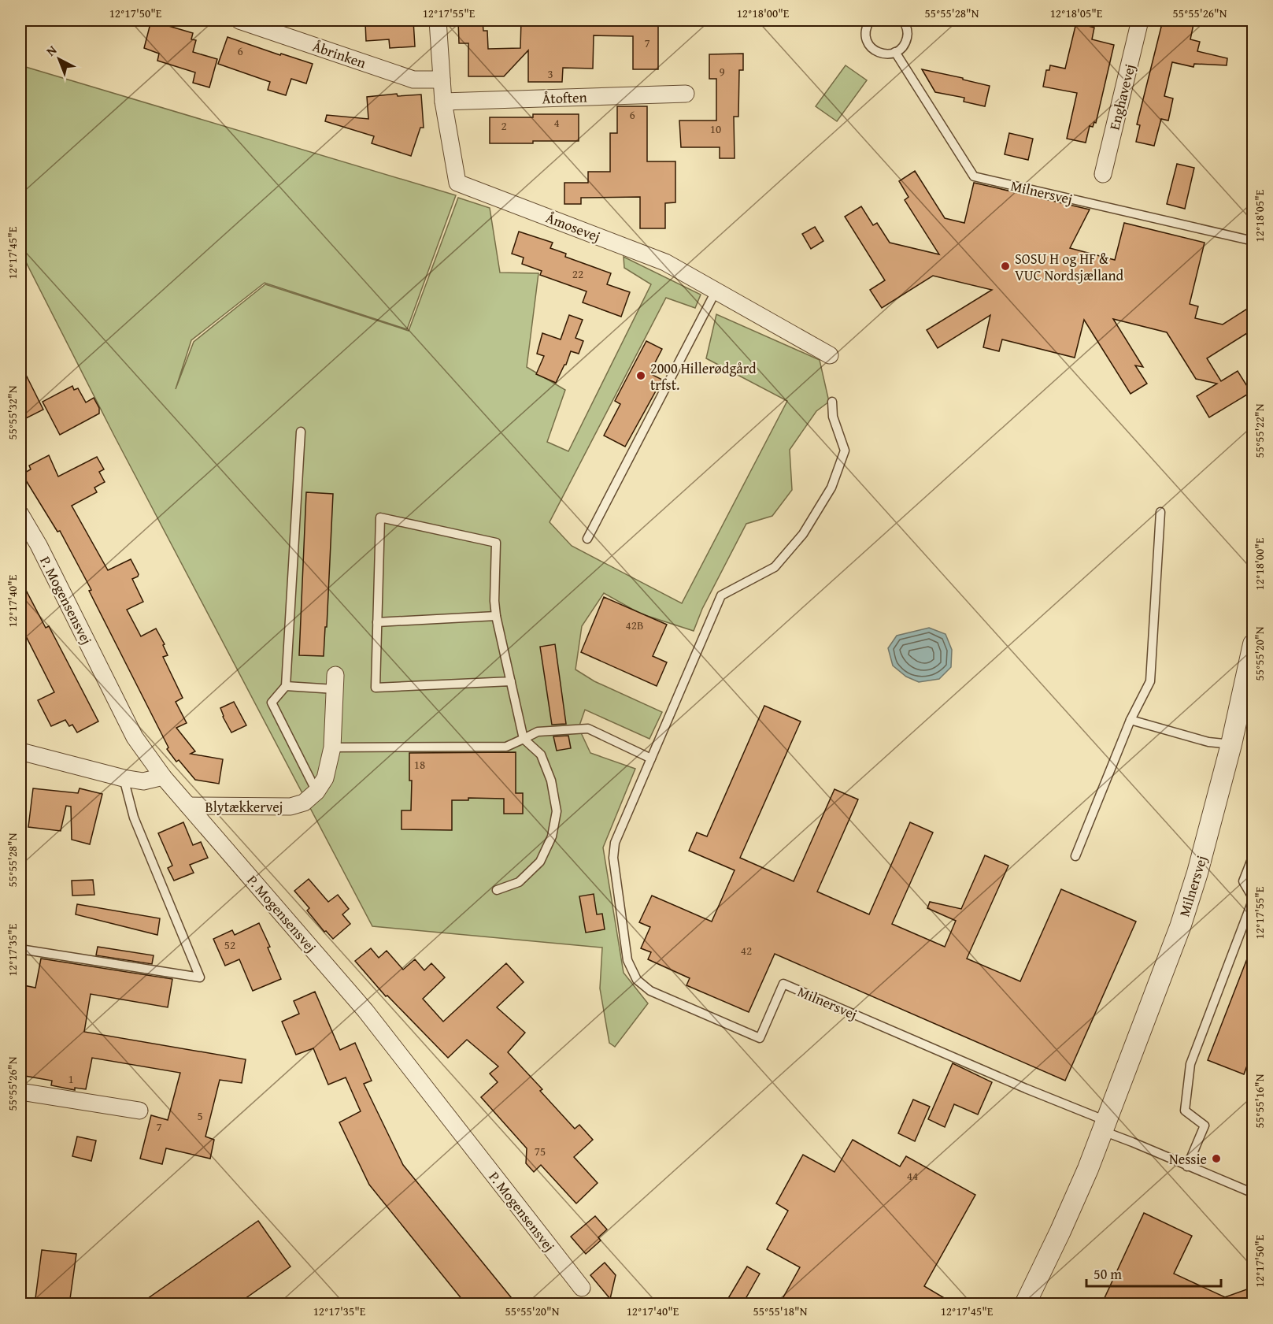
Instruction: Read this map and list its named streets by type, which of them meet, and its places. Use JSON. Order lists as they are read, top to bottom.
{
  "streets": {
    "street": [
      "Åbrinken",
      "Enghavevej",
      "Åtoften",
      "Milnersvej",
      "Åmosevej",
      "P. Mogensensvej",
      "Blytækkervej"
    ]
  },
  "crossings": [
    ["Åbrinken", "Åmosevej"],
    ["Åtoften", "Åmosevej"],
    ["P. Mogensensvej", "Blytækkervej"]
  ],
  "places": ["SOSU H og HF & VUC Nordsjælland", "2000 Hillerødgård trfst.", "Nessie"],
  "house_numbers": [
    "7",
    "6",
    "9",
    "3",
    "6",
    "4",
    "2",
    "10",
    "22",
    "42B",
    "18",
    "52",
    "42",
    "1",
    "5",
    "7",
    "75",
    "44"
  ],
  "scale_bar": "50 m",
  "north": "top left",
  "coordinates": [
    "12°17'50\"E",
    "12°17'55\"E",
    "12°18'00\"E",
    "55°55'28\"N",
    "12°18'05\"E",
    "55°55'26\"N",
    "12°17'45\"E",
    "55°55'32\"N",
    "55°55'22\"N",
    "12°17'40\"E",
    "55°55'20\"N",
    "12°17'35\"E",
    "55°55'16\"N",
    "55°55'18\"N"
  ]
}
